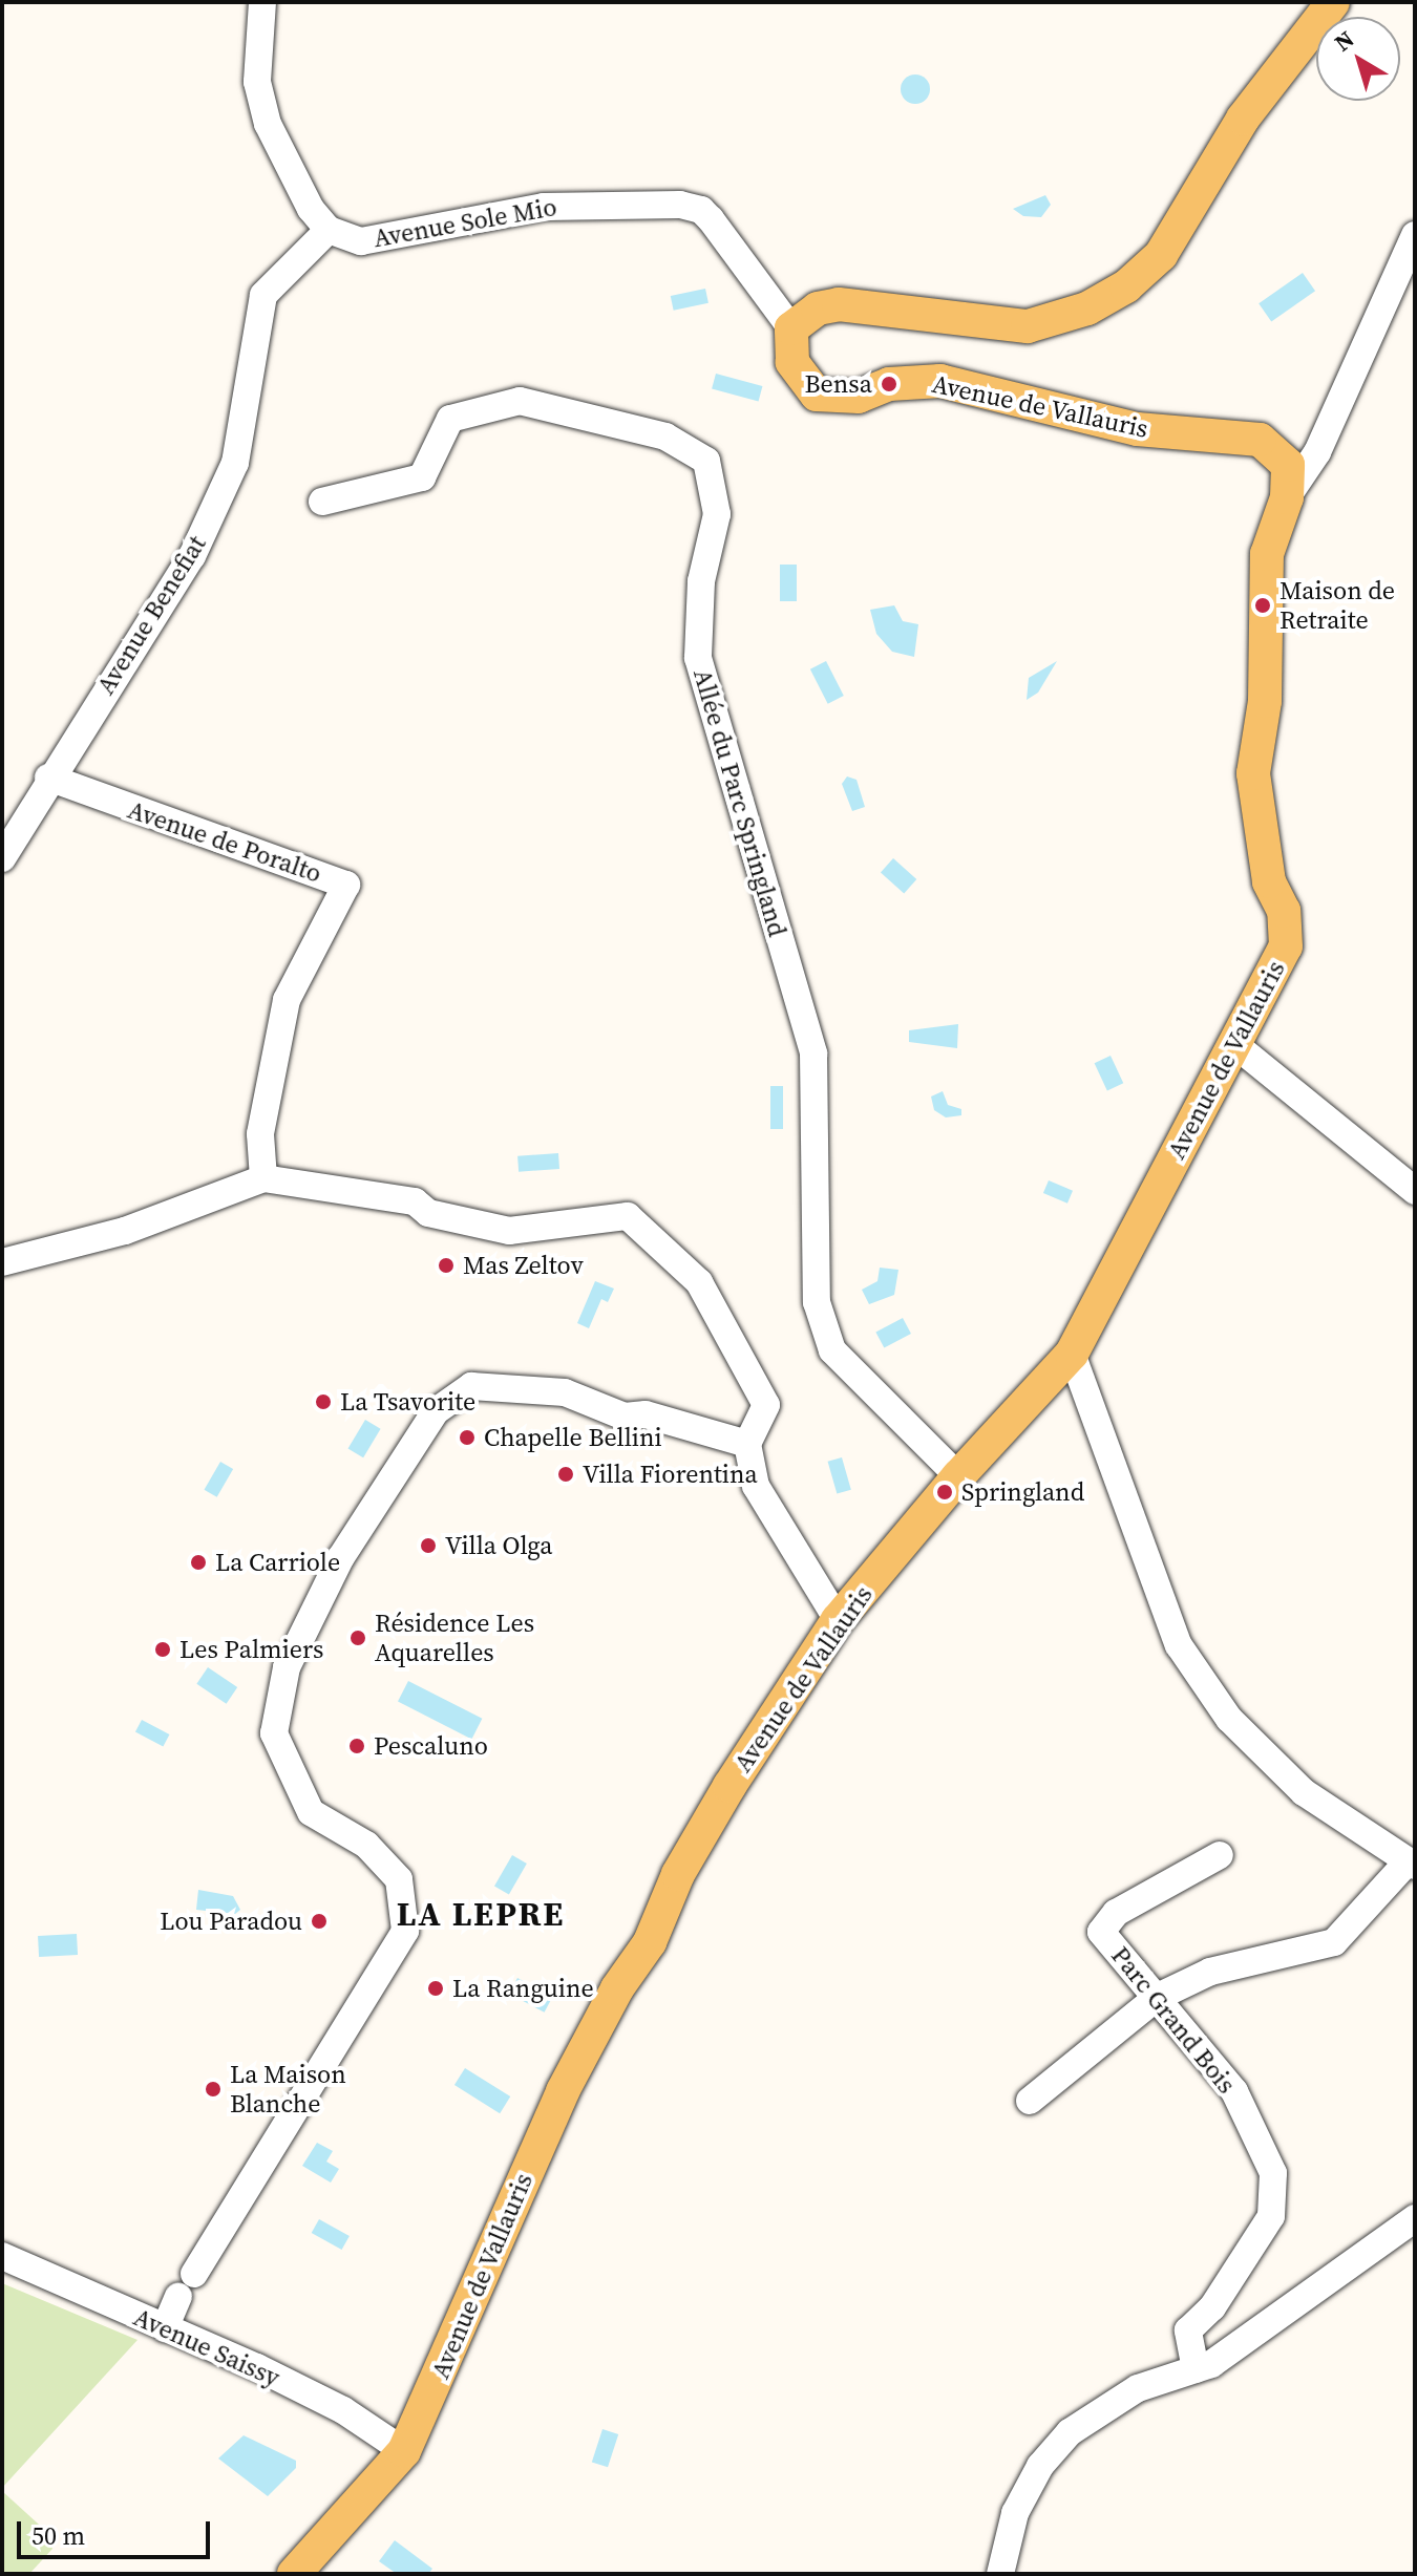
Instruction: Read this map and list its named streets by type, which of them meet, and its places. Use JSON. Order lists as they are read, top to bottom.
{
  "streets": {
    "main road": ["Avenue de Vallauris"],
    "street": [
      "Avenue Sole Mio",
      "Avenue Benefiat",
      "Allée du Parc Springland",
      "Avenue de Poralto",
      "Parc Grand Bois",
      "Avenue Saissy"
    ]
  },
  "crossings": [
    ["Avenue Sole Mio", "Avenue de Vallauris"],
    ["Avenue Sole Mio", "Avenue Benefiat"],
    ["Avenue de Vallauris", "Allée du Parc Springland"],
    ["Avenue de Vallauris", "Avenue Saissy"],
    ["Avenue Benefiat", "Avenue de Poralto"]
  ],
  "districts": ["LA LEPRE"],
  "places": [
    "Bensa",
    "Maison de Retraite",
    "Mas Zeltov",
    "La Tsavorite",
    "Chapelle Bellini",
    "Villa Fiorentina",
    "Springland",
    "Villa Olga",
    "La Carriole",
    "Résidence Les Aquarelles",
    "Les Palmiers",
    "Pescaluno",
    "Lou Paradou",
    "La Ranguine",
    "La Maison Blanche"
  ],
  "scale_bar": "50 m",
  "north": "top left"
}
